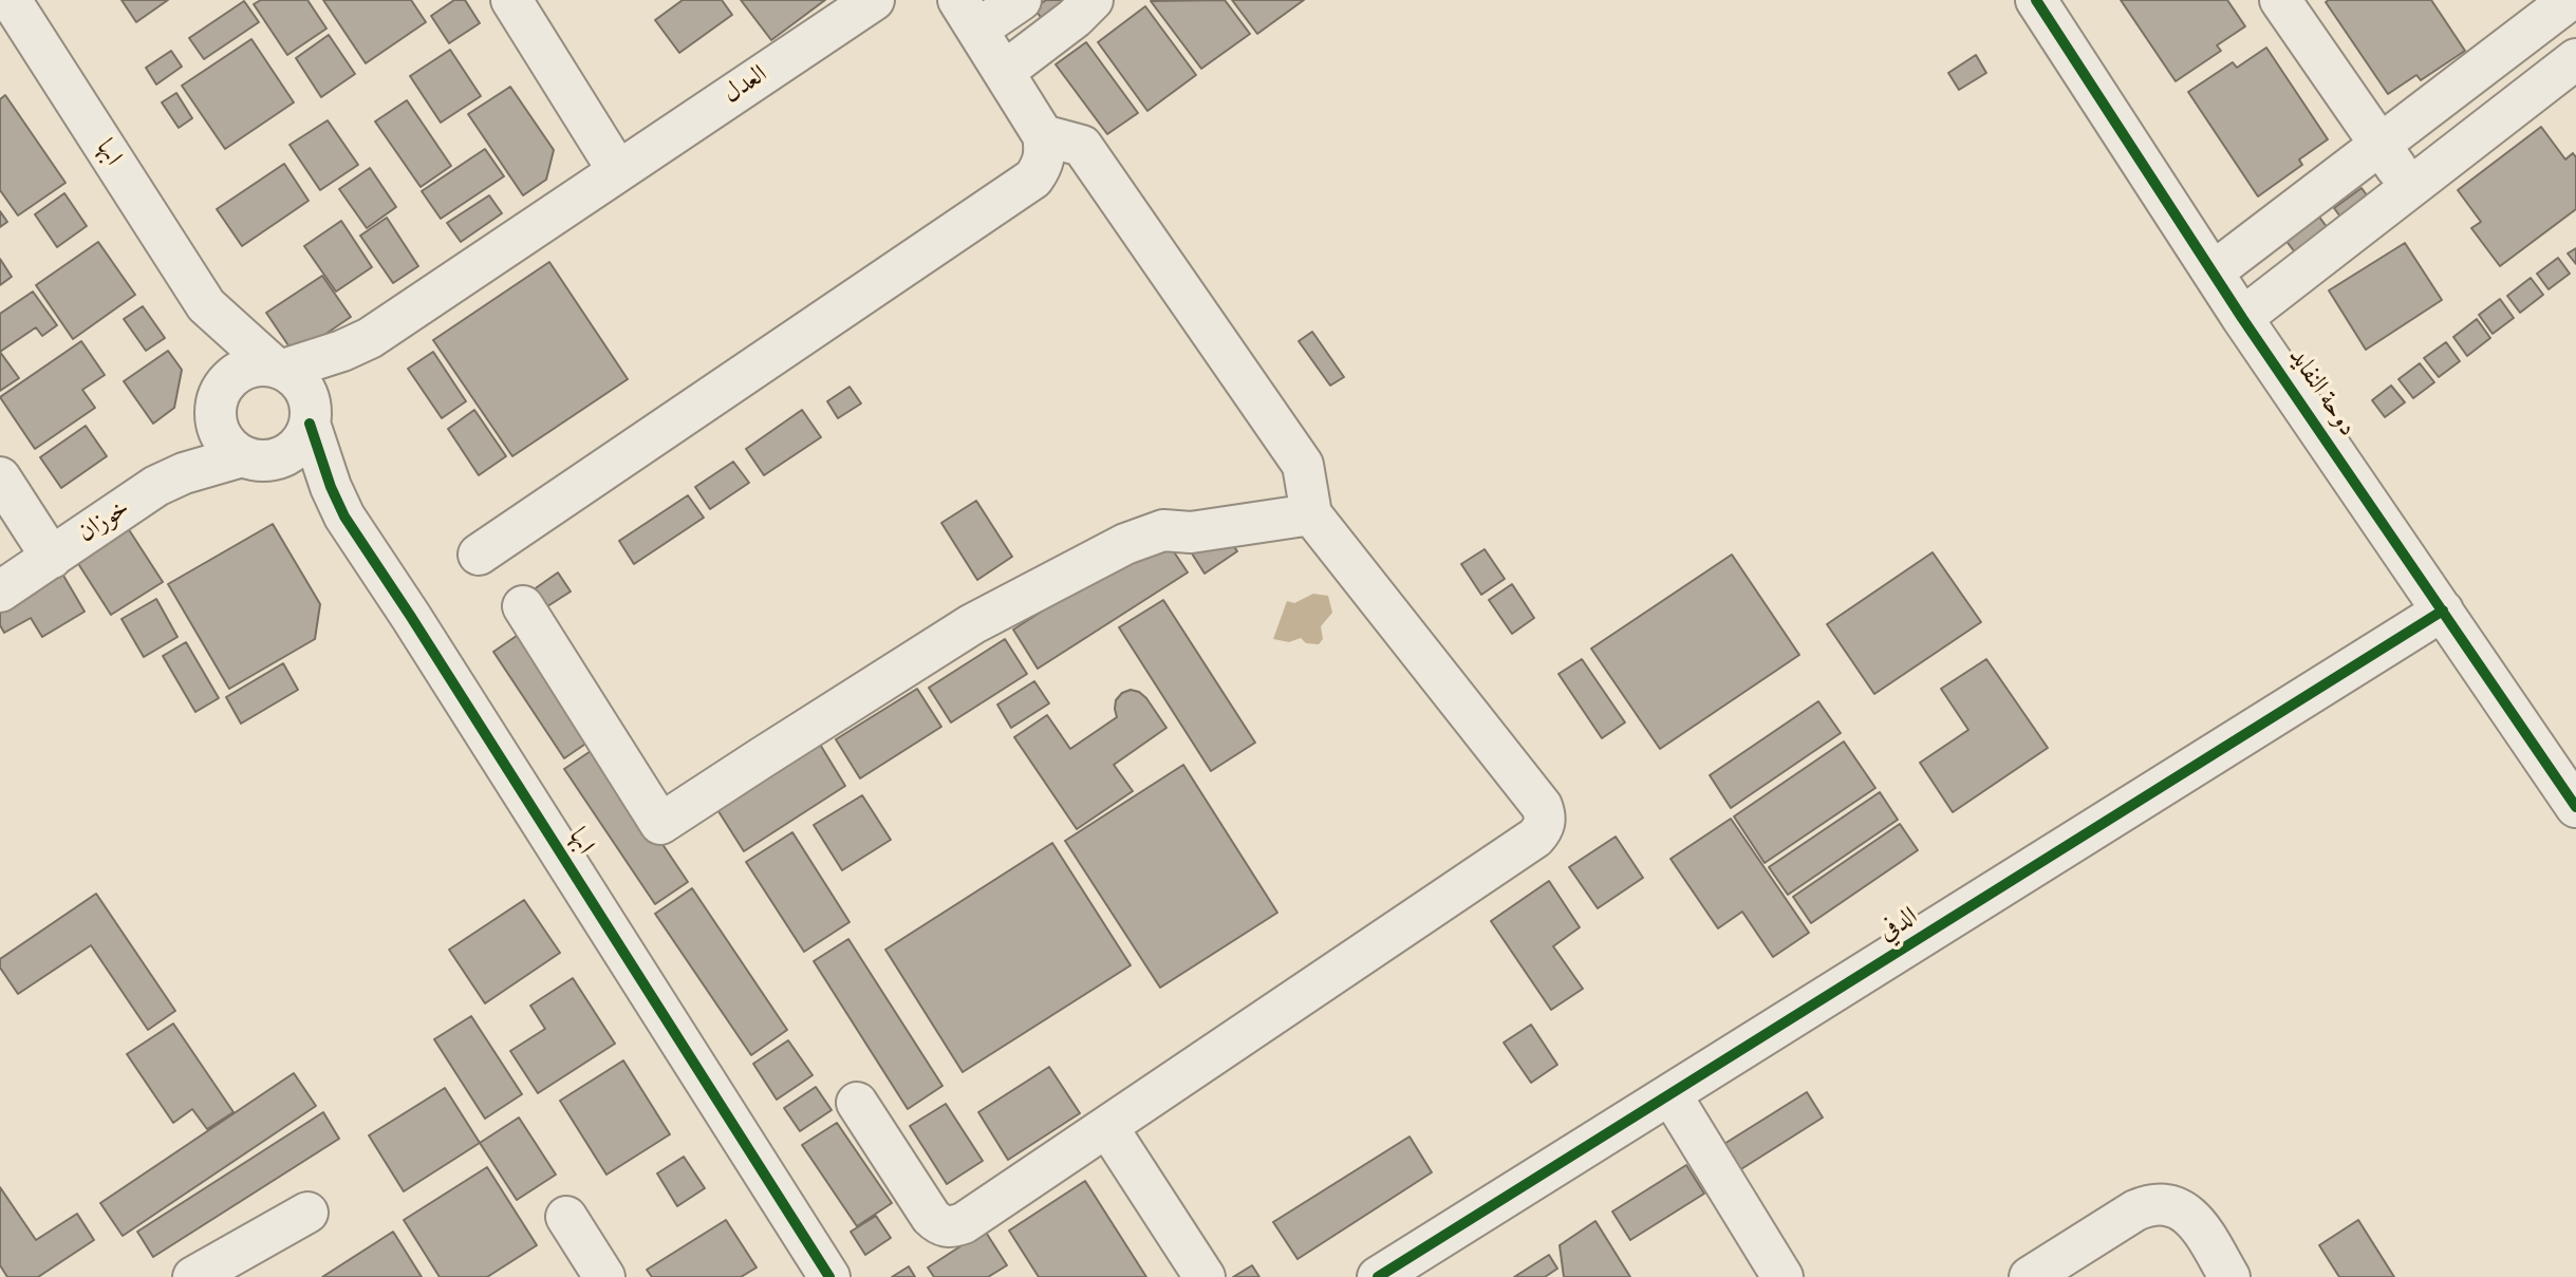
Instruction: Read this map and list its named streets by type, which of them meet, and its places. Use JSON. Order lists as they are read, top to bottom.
{
  "streets": {
    "street": [
      "العدل",
      "ابها",
      "دوحة النفايد",
      "خوزان",
      "الدفي"
    ]
  },
  "crossings": [
    ["العدل", "ابها"],
    ["العدل", "خوزان"],
    ["ابها", "خوزان"],
    ["دوحة النفايد", "الدفي"]
  ]
}
